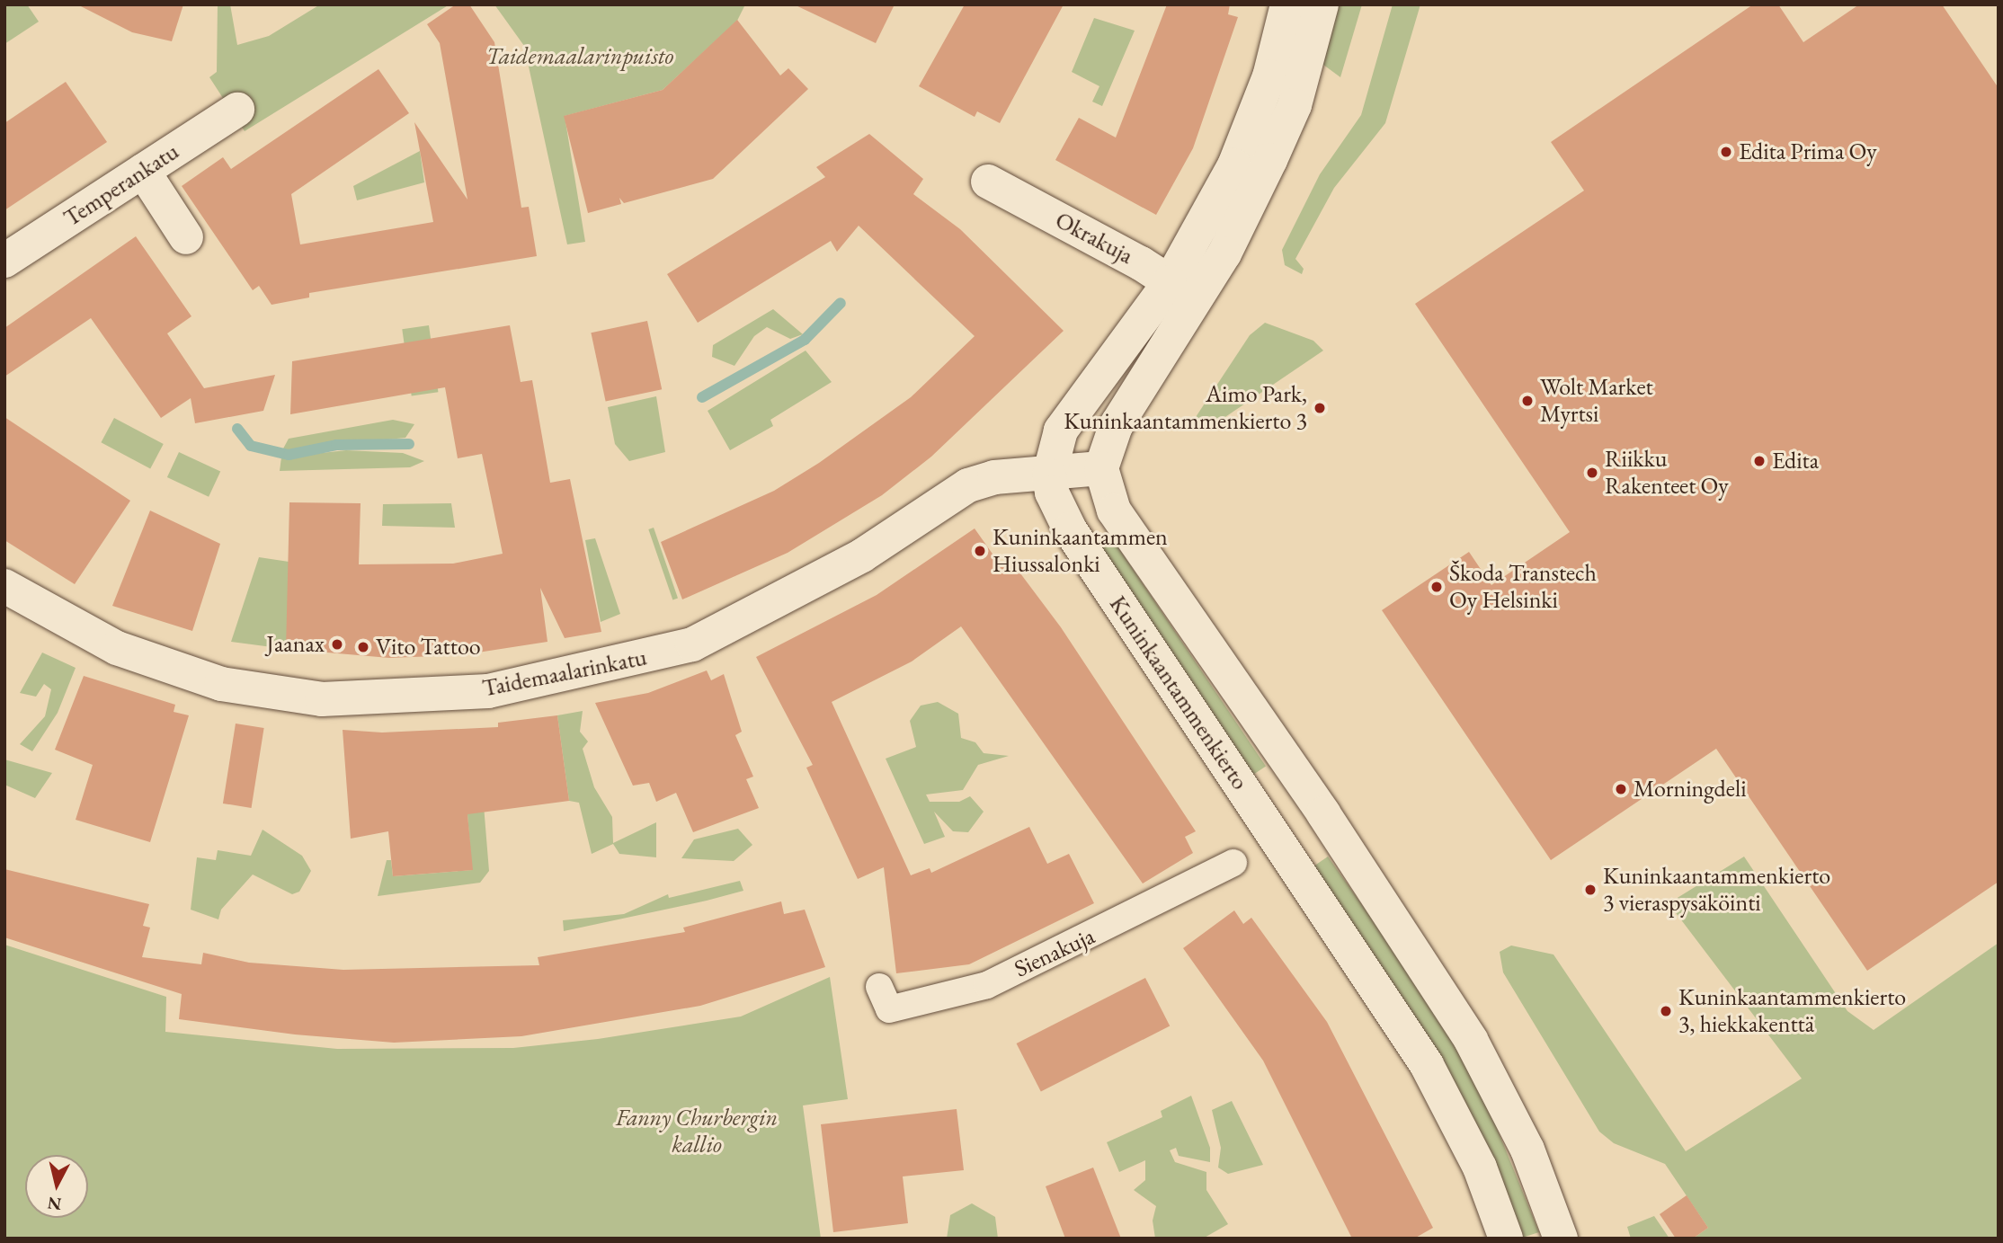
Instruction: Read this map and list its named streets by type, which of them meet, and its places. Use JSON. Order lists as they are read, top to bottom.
{
  "streets": {
    "street": [
      "Temperankatu",
      "Okrakuja",
      "Taidemaalarinkatu",
      "Kuninkaantammenkierto",
      "Sienakuja"
    ]
  },
  "crossings": [
    ["Okrakuja", "Kuninkaantammenkierto"],
    ["Taidemaalarinkatu", "Kuninkaantammenkierto"]
  ],
  "parks": ["Taidemaalarinpuisto", "Fanny Churbergin kallio"],
  "places": [
    "Edita Prima Oy",
    "Wolt Market Myrtsi",
    "Aimo Park, Kuninkaantammenkierto 3",
    "Edita",
    "Riikku Rakenteet Oy",
    "Kuninkaantammen Hiussalonki",
    "Škoda Transtech Oy Helsinki",
    "Jaanax",
    "Vito Tattoo",
    "Morningdeli",
    "Kuninkaantammenkierto 3 vieraspysäköinti",
    "Kuninkaantammenkierto 3, hiekkakenttä"
  ],
  "north": "bottom"
}
